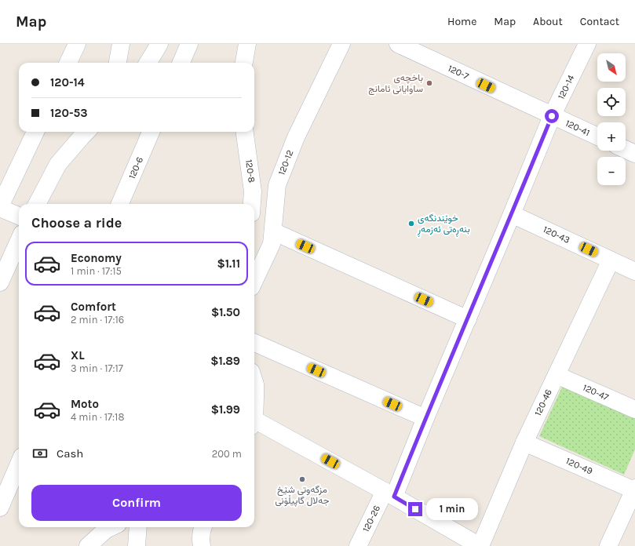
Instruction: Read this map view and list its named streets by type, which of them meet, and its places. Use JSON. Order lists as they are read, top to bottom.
{
  "streets": {
    "street": [
      "120-7",
      "120-41",
      "120-12",
      "120-6",
      "120-8",
      "120-43",
      "120-47",
      "120-46",
      "120-49",
      "120-26"
    ]
  },
  "crossings": [
    ["120-7", "120-41"],
    ["120-43", "120-46"],
    ["120-47", "120-46"],
    ["120-46", "120-49"]
  ],
  "places": ["باخچەی ساوایانی ئامانج", "خوێندنگەی بنەڕەتی ئەزمەڕ", "مزگەوتی شێخ جەلال گاپیڵۆنی"],
  "north": "bottom right",
  "page": {
    "header": "Map",
    "nav": [
      "Home",
      "Map",
      "About",
      "Contact"
    ],
    "map_buttons": ["+", "−"],
    "banner": ["120-14", "120-53"],
    "heading": "Choose a ride",
    "list": [
      {
        "name": "Economy",
        "note": "1 min · 17:15",
        "value": "$1.11"
      },
      {
        "name": "Comfort",
        "note": "2 min · 17:16",
        "value": "$1.50"
      },
      {
        "name": "XL",
        "note": "3 min · 17:17",
        "value": "$1.89"
      },
      {
        "name": "Moto",
        "note": "4 min · 17:18",
        "value": "$1.99"
      }
    ],
    "pay": ["Cash", "200 m"],
    "buttons": "Confirm",
    "bubble": "1 min"
  }
}
